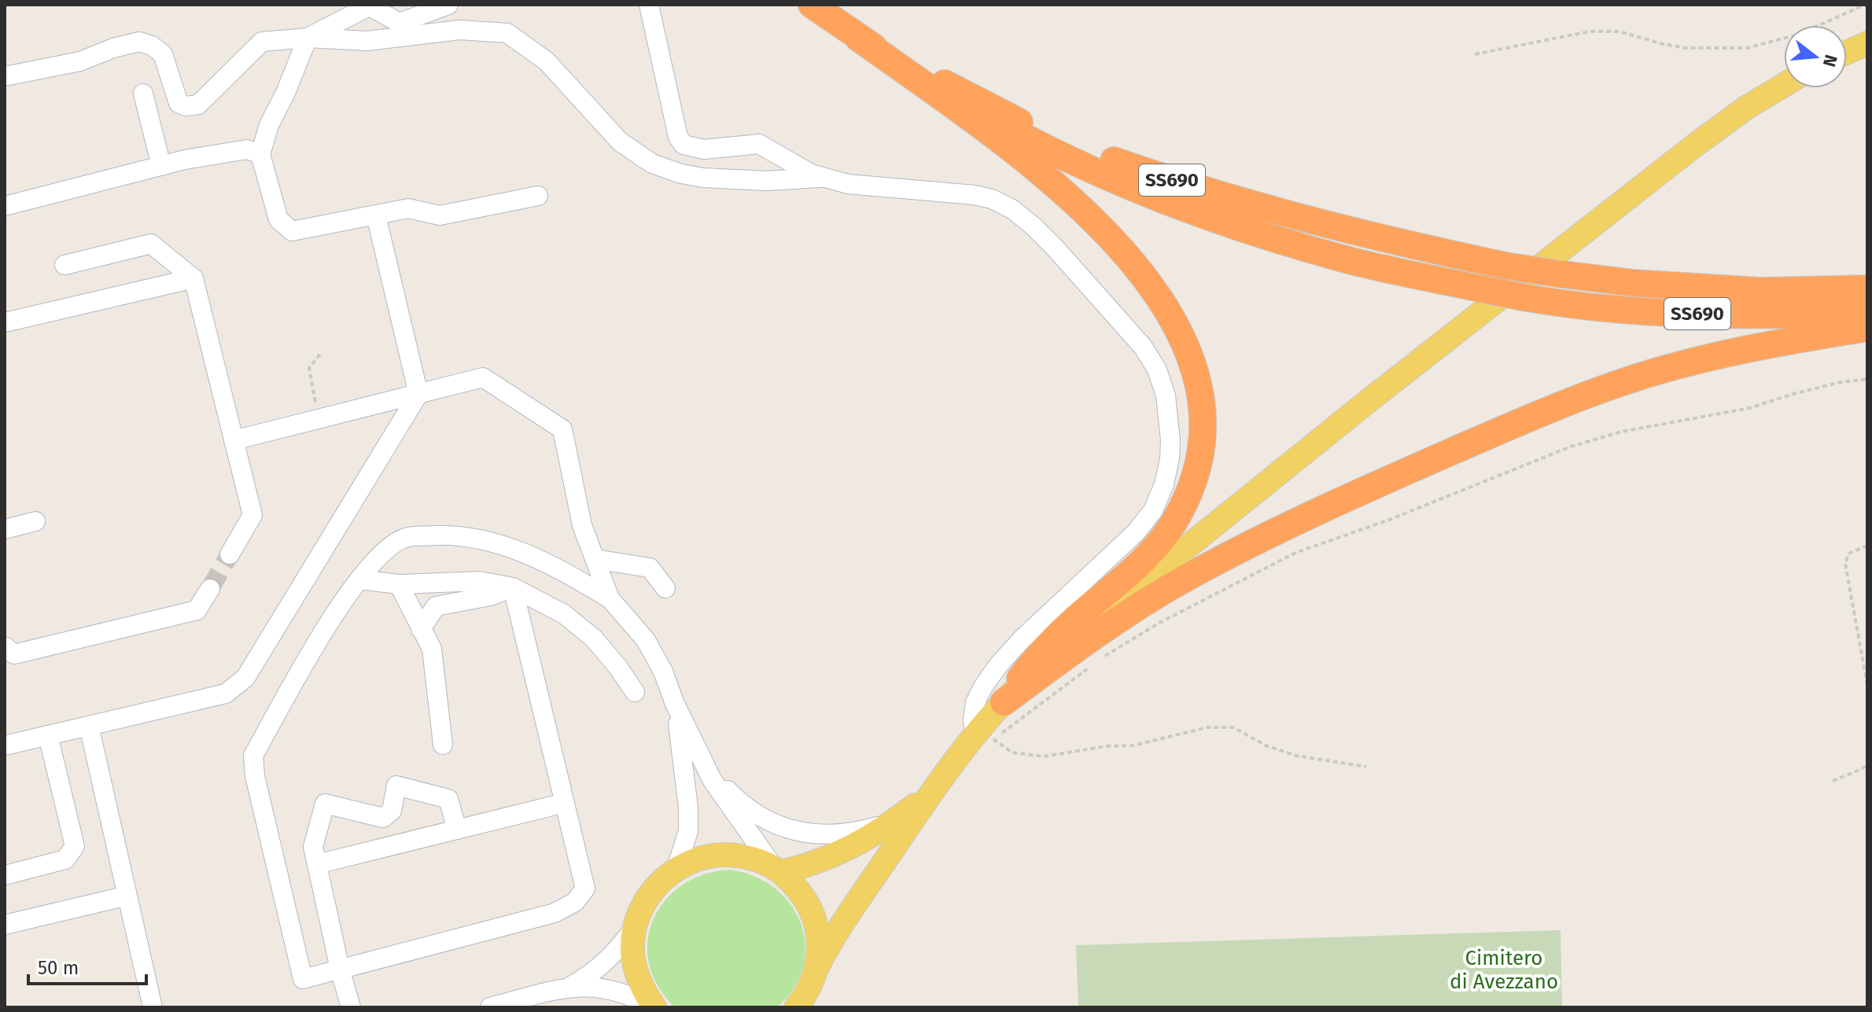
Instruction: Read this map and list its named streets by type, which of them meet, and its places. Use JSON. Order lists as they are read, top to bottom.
{
  "streets": {
    "highway": ["SS690"]
  },
  "parks": ["Cimitero di Avezzano"],
  "scale_bar": "50 m",
  "north": "right"
}
